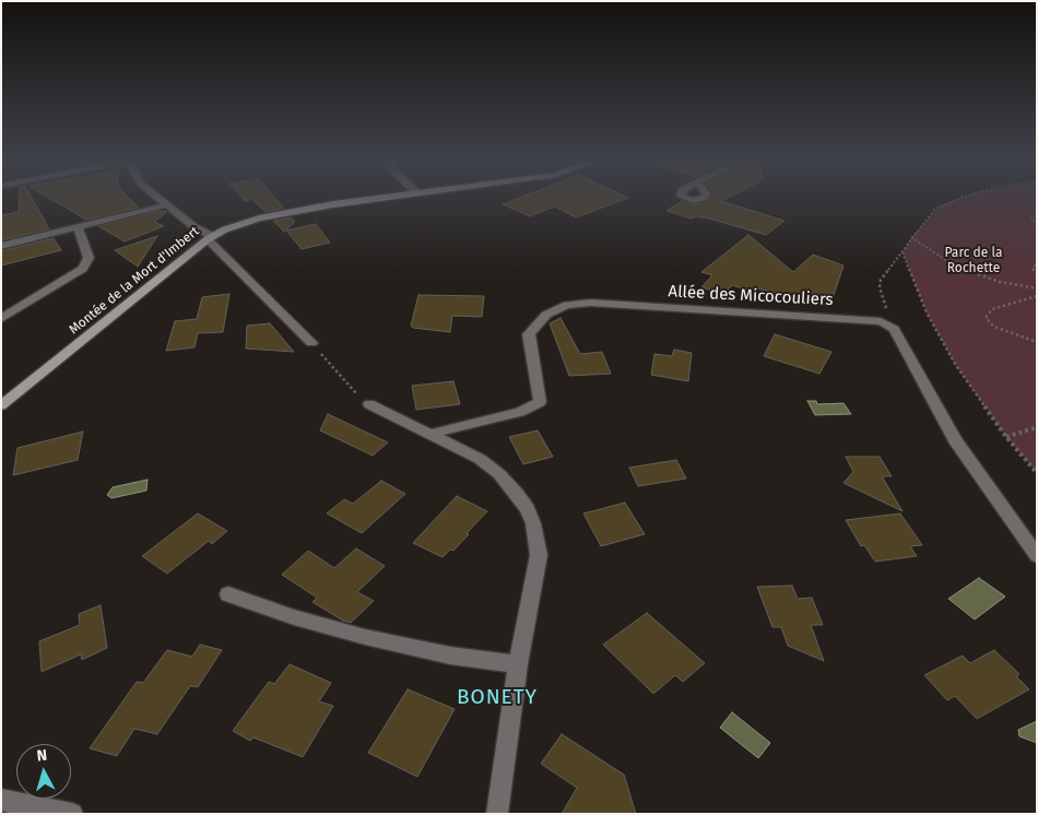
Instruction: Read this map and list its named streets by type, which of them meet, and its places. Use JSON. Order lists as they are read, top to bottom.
{
  "streets": {
    "street": ["Montée de la Mort d'Imbert", "Allée des Micocouliers"]
  },
  "districts": ["BONETY"],
  "parks": ["Parc de la Rochette"],
  "north": "top"
}
